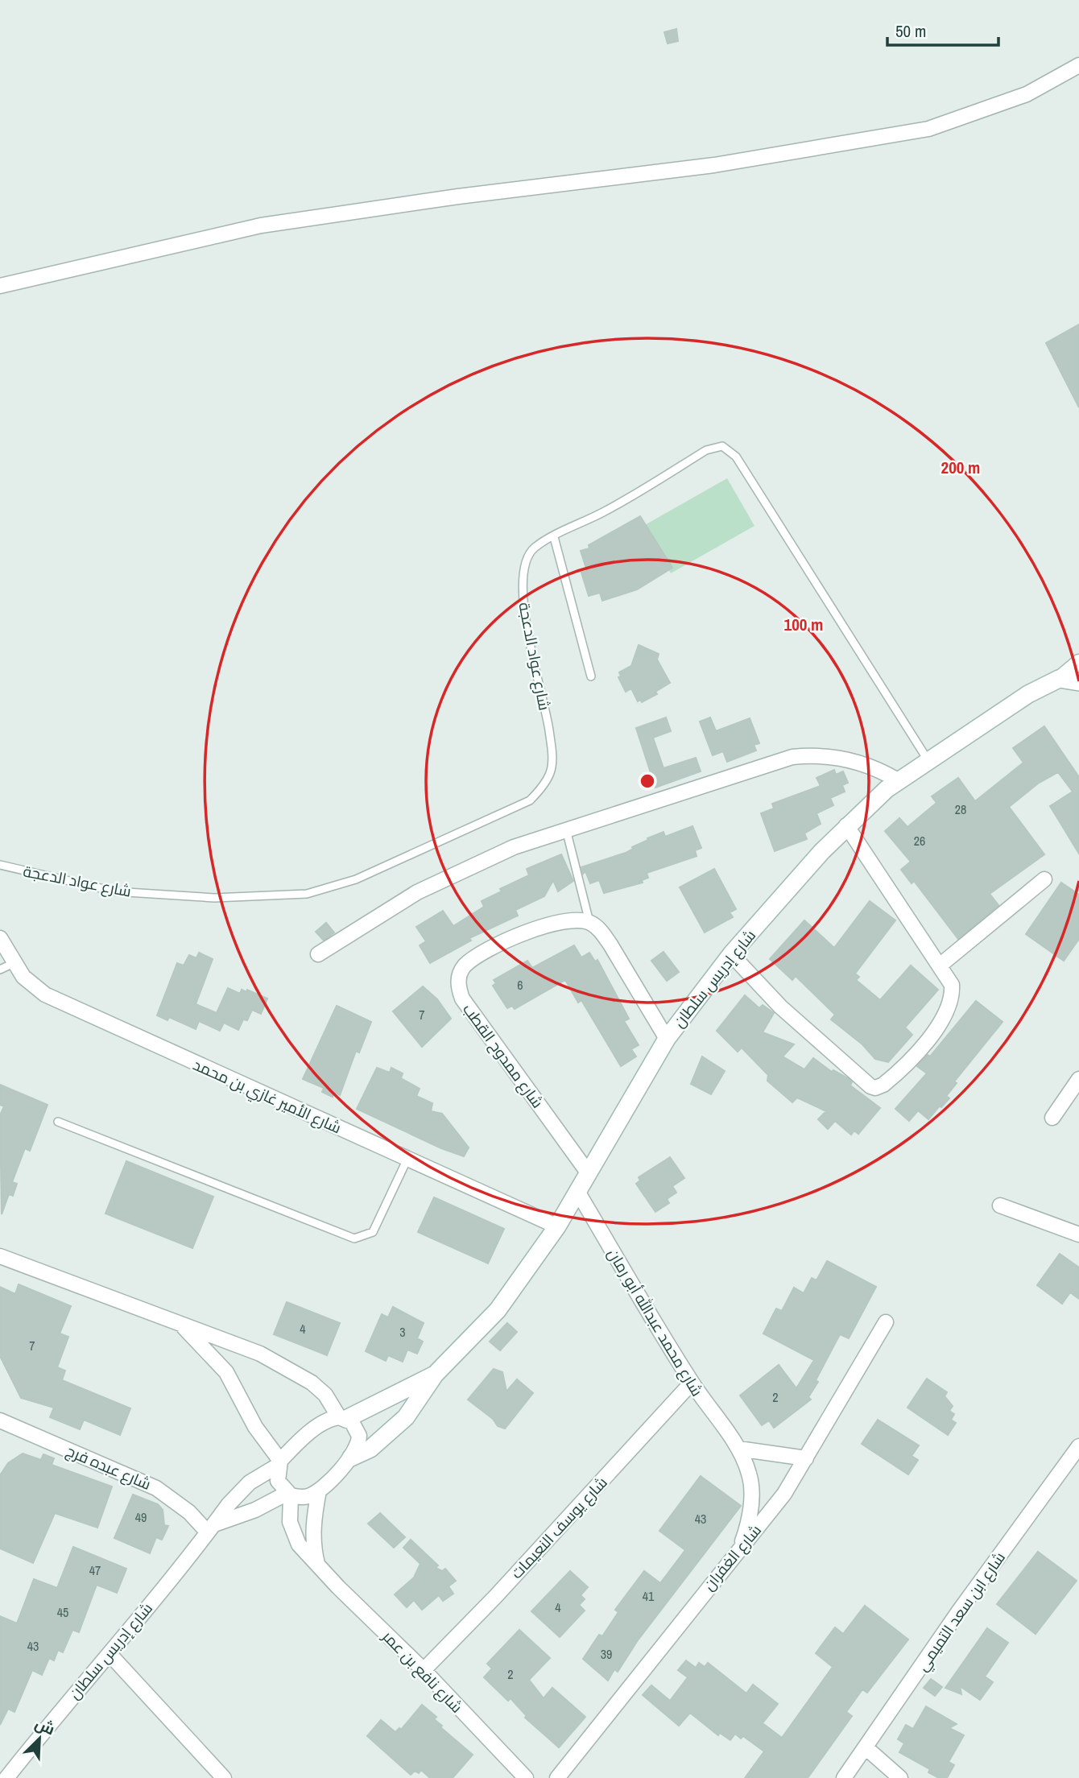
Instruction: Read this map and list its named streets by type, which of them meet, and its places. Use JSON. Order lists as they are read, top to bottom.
{
  "streets": {
    "street": [
      "شارع إدريس سلطان",
      "شارع ممدوح القطب",
      "شارع الأمير غازي بن محمد",
      "شارع محمد عبدالله أبو رمان",
      "شارع عبده فرج",
      "شارع يوسف النعيمات",
      "شارع الغفران",
      "شارع ابن سعد التميمي",
      "شارع نافع بن عمر"
    ],
    "lane": ["شارع عواد الدعجة"]
  },
  "crossings": [
    ["شارع عواد الدعجة", "شارع إدريس سلطان"],
    ["شارع إدريس سلطان", "شارع ممدوح القطب"],
    ["شارع إدريس سلطان", "شارع الأمير غازي بن محمد"],
    ["شارع إدريس سلطان", "شارع محمد عبدالله أبو رمان"],
    ["شارع إدريس سلطان", "شارع عبده فرج"],
    ["شارع محمد عبدالله أبو رمان", "شارع يوسف النعيمات"],
    ["شارع محمد عبدالله أبو رمان", "شارع الغفران"],
    ["شارع يوسف النعيمات", "شارع نافع بن عمر"]
  ],
  "house_numbers": [
    "28",
    "26",
    "6",
    "7",
    "4",
    "3",
    "7",
    "2",
    "49",
    "43",
    "47",
    "41",
    "4",
    "45",
    "43",
    "39",
    "2"
  ],
  "scale_bar": "50 m",
  "north": "top right",
  "rings": ["200 m", "100 m"]
}
